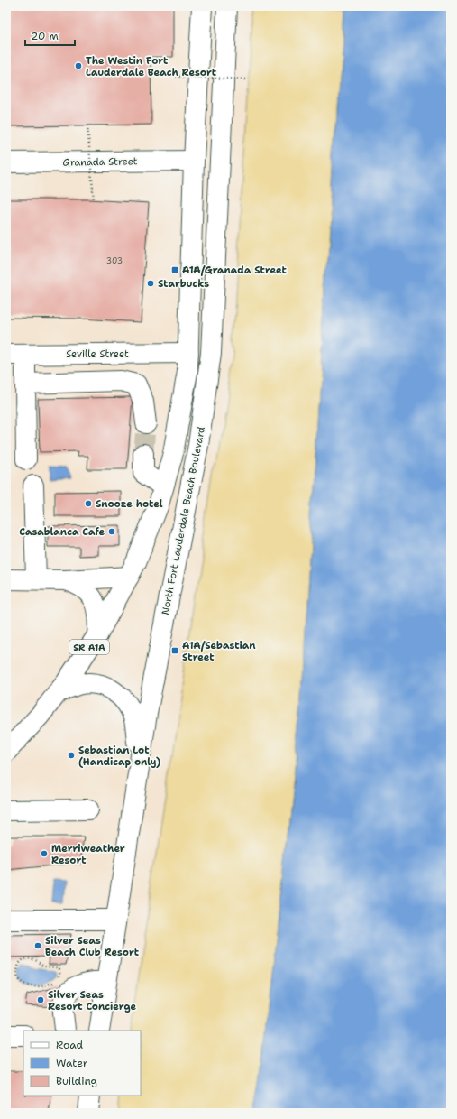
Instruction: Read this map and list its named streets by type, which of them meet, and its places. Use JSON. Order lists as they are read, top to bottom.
{
  "streets": {
    "main road": [
      "Granada Street",
      "Seville Street",
      "North Fort Lauderdale Beach Boulevard",
      "SR A1A"
    ]
  },
  "crossings": [
    ["Granada Street", "SR A1A"],
    ["Seville Street", "SR A1A"]
  ],
  "places": {
    "other": [
      "The Westin Fort Lauderdale Beach Resort",
      "Starbucks",
      "Snooze hotel",
      "Casablanca Cafe",
      "Sebastian Lot (Handicap only)",
      "Merriweather Resort",
      "Silver Seas Beach Club Resort",
      "Silver Seas Resort Concierge"
    ],
    "transit": ["A1A/Granada Street", "A1A/Sebastian Street"]
  },
  "house_numbers": ["303"],
  "legend": ["Road", "Water", "Building"],
  "scale_bar": "20 m"
}
